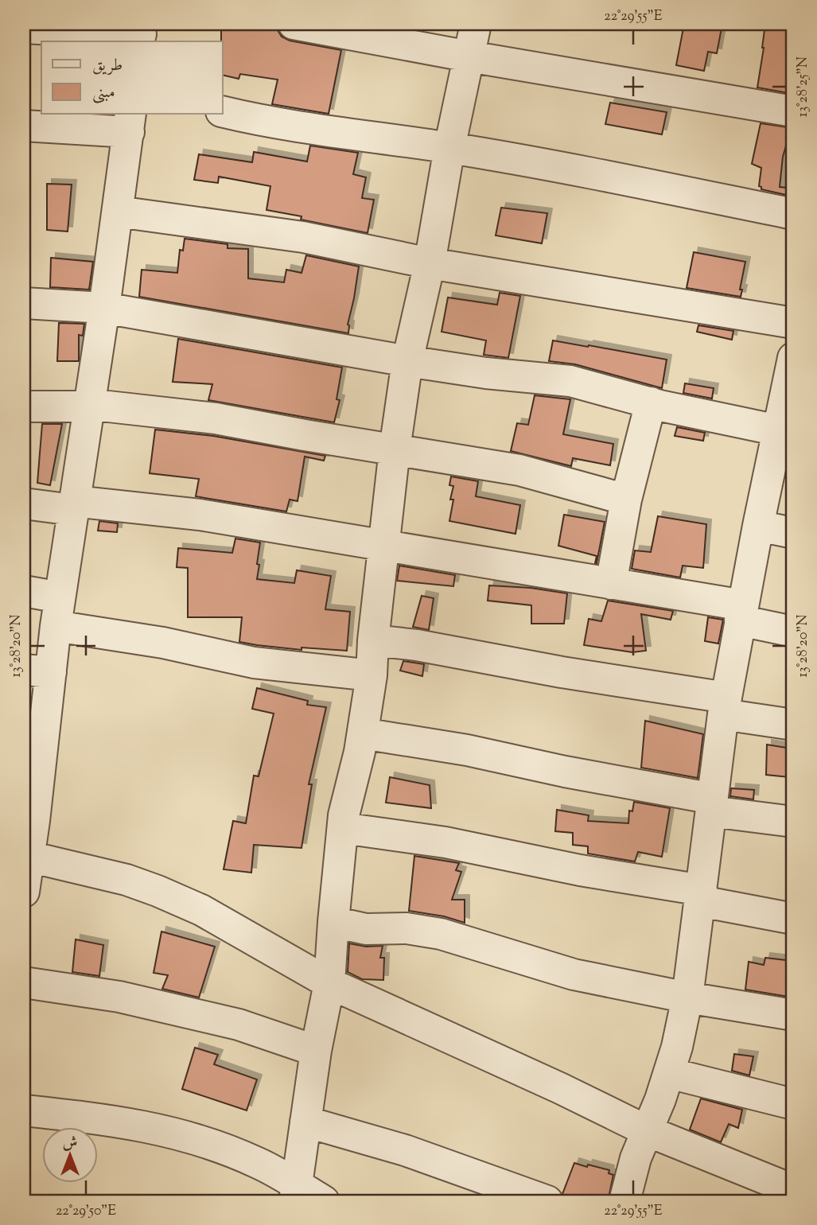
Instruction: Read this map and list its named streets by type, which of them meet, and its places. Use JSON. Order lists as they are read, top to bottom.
{
  "legend": ["طريق", "مبنى"],
  "north": "top",
  "coordinates": [
    "22°29'55\"E",
    "13°28'25\"N",
    "13°28'20\"N",
    "22°29'50\"E"
  ]
}
